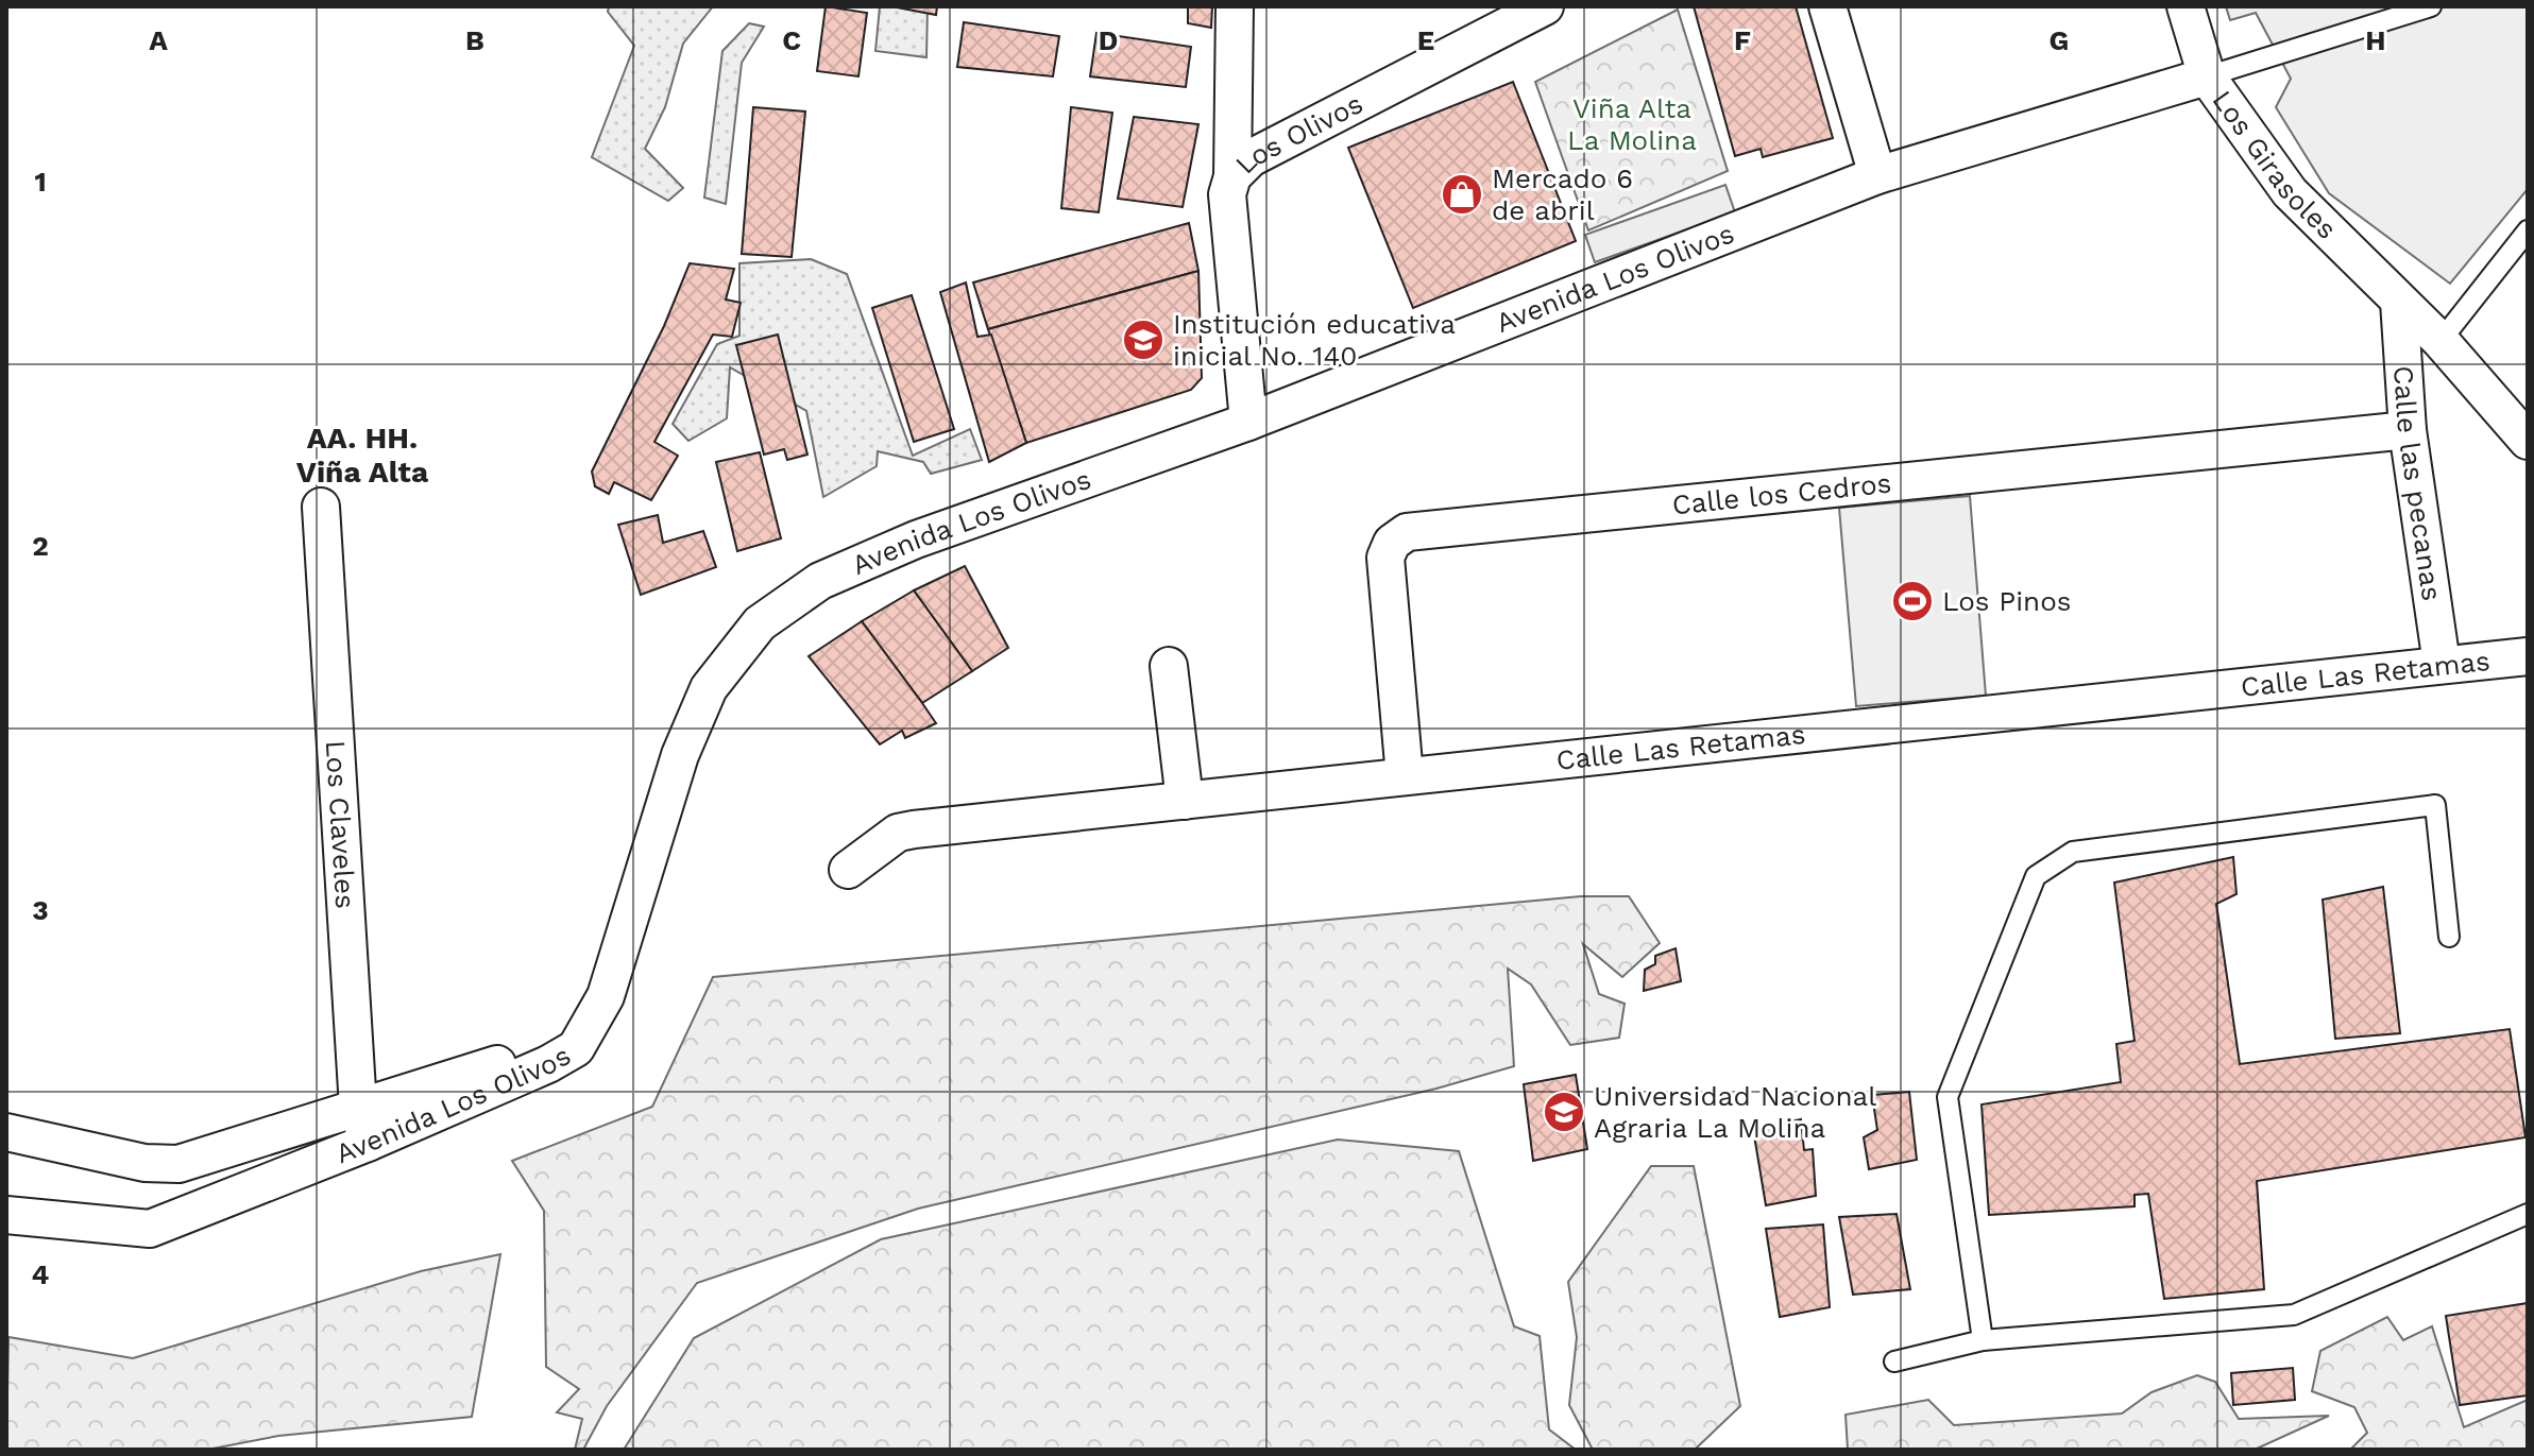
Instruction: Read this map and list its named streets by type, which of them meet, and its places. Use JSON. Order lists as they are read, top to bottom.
{
  "streets": {
    "street": [
      "Los Olivos",
      "Los Girasoles",
      "Avenida Los Olivos",
      "Calle las pecanas",
      "Calle los Cedros",
      "Calle Las Retamas",
      "Los Claveles"
    ]
  },
  "crossings": [
    ["Los Olivos", "Avenida Los Olivos"],
    ["Los Girasoles", "Avenida Los Olivos"],
    ["Los Girasoles", "Calle las pecanas"],
    ["Avenida Los Olivos", "Los Claveles"],
    ["Calle las pecanas", "Calle los Cedros"],
    ["Calle las pecanas", "Calle Las Retamas"],
    ["Calle los Cedros", "Calle Las Retamas"]
  ],
  "districts": ["AA. HH. Viña Alta"],
  "parks": ["Viña Alta La Molina"],
  "places": {
    "shop": ["Mercado 6 de abril"],
    "school or university": ["Institución educativa inicial No. 140", "Universidad Nacional Agraria La Molina"],
    "sports": ["Los Pinos"]
  },
  "grid": {
    "columns": [
      "A",
      "B",
      "C",
      "D",
      "E",
      "F",
      "G",
      "H"
    ],
    "rows": [
      "1",
      "2",
      "3",
      "4"
    ]
  }
}
